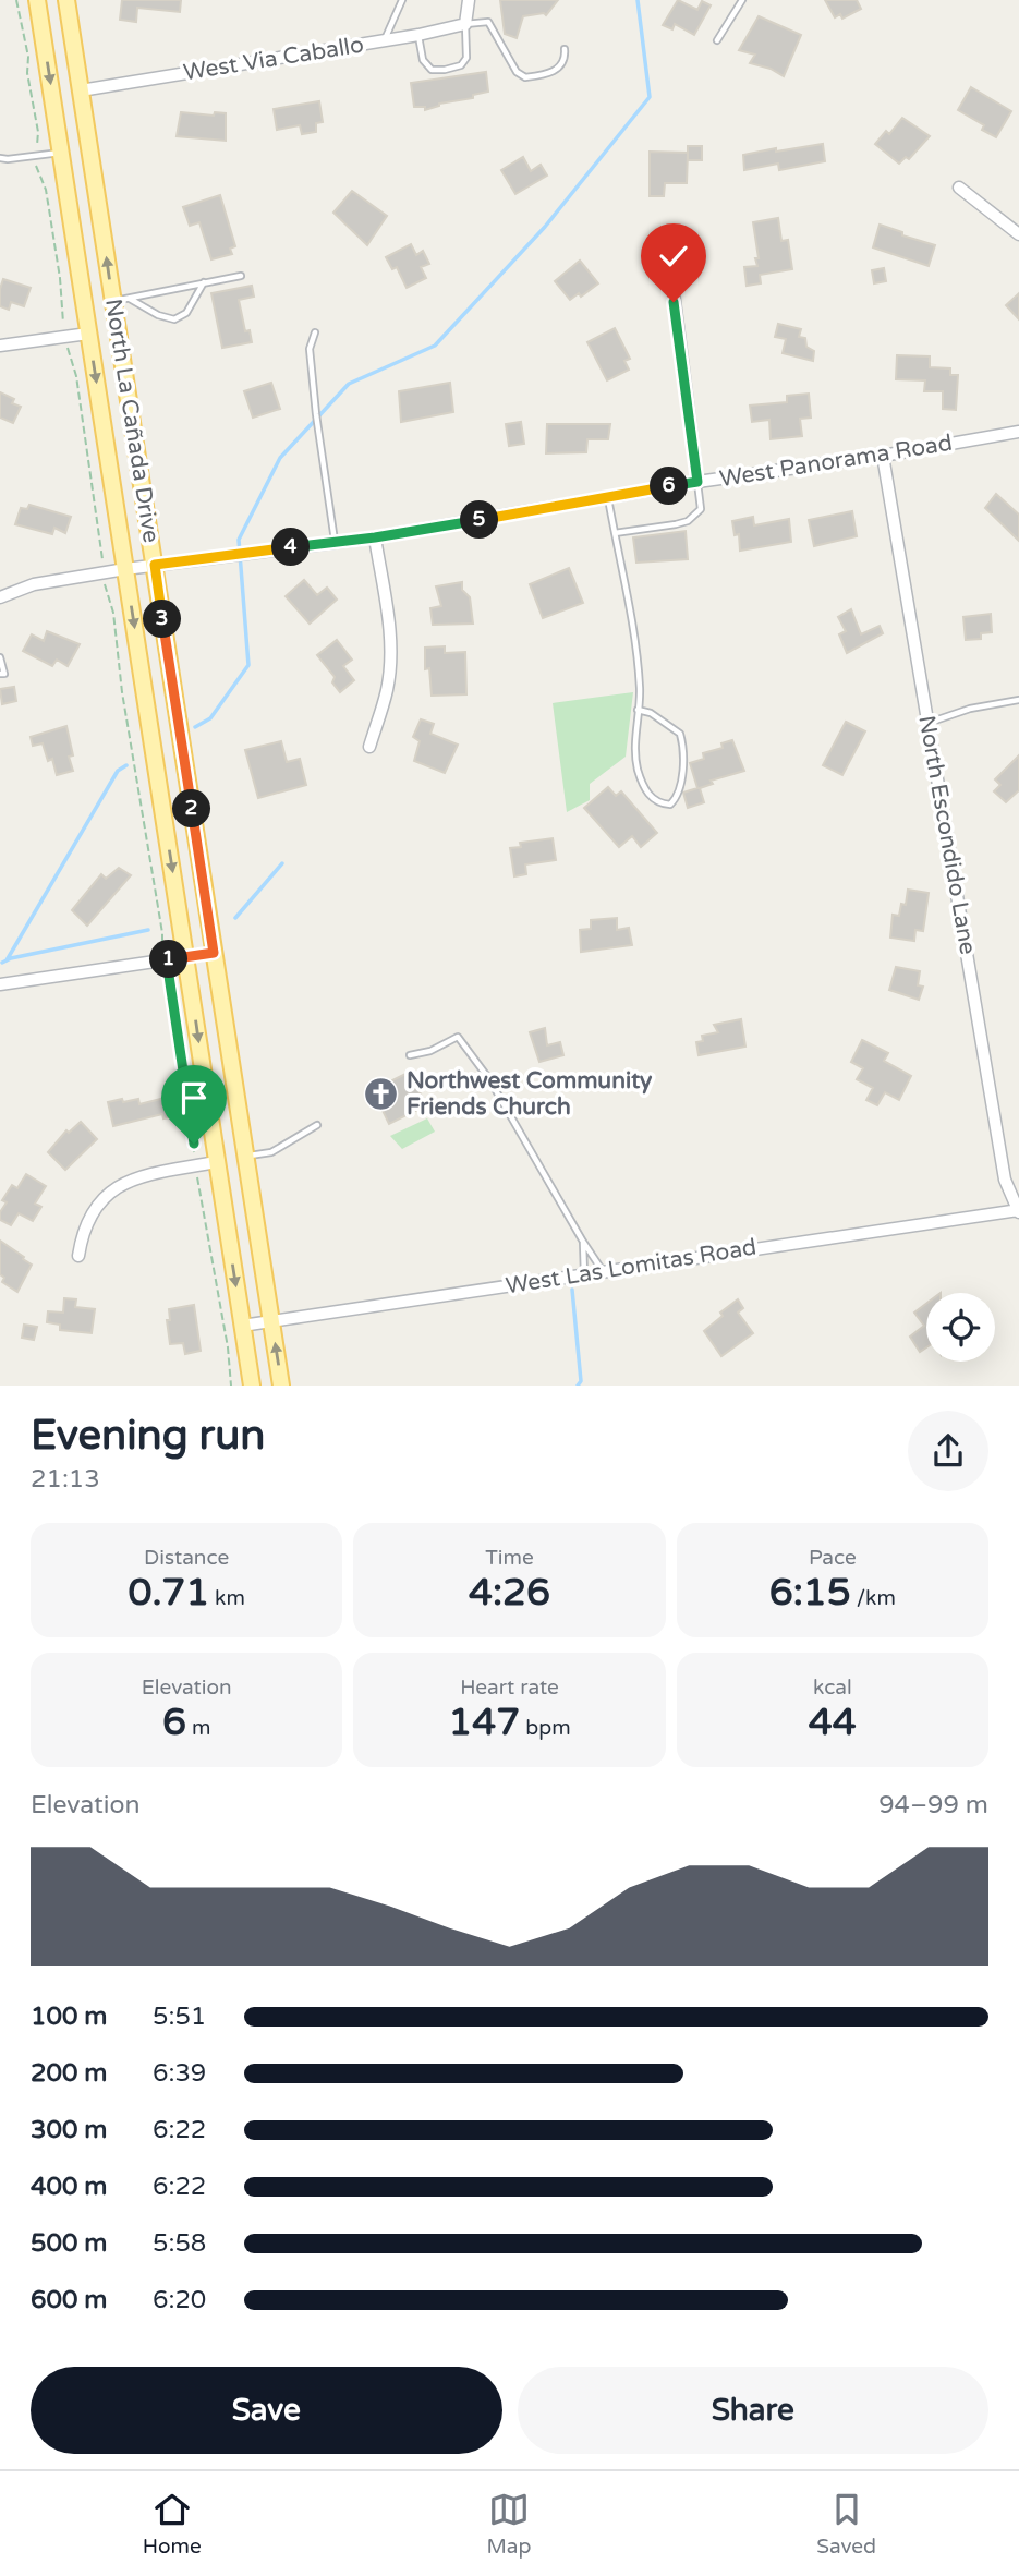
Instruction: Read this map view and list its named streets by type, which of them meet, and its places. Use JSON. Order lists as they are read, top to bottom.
{
  "streets": {
    "main road": ["North La Cañada Drive"],
    "street": [
      "West Via Caballo",
      "West Panorama Road",
      "North Escondido Lane",
      "West Las Lomitas Road"
    ]
  },
  "crossings": [
    ["West Via Caballo", "North La Cañada Drive"],
    ["North La Cañada Drive", "West Panorama Road"],
    ["North La Cañada Drive", "West Las Lomitas Road"],
    ["West Panorama Road", "North Escondido Lane"],
    ["North Escondido Lane", "West Las Lomitas Road"]
  ],
  "places": {
    "church": ["Northwest Community Friends Church"]
  },
  "page": {
    "pins": [
      "6",
      "5",
      "4",
      "3",
      "2",
      "1"
    ],
    "heading": ["Evening run", "21:13"],
    "stats": [
      ["Distance", "0.71 km"],
      ["Time", "4:26"],
      ["Pace", "6:15 /km"],
      ["Elevation", "6 m"],
      ["Heart rate", "147 bpm"],
      ["kcal", "44"]
    ],
    "chart": ["Elevation", "94–99 m"],
    "list": [
      {
        "name": "100 m",
        "note": "5:51"
      },
      {
        "name": "200 m",
        "note": "6:39"
      },
      {
        "name": "300 m",
        "note": "6:22"
      },
      {
        "name": "400 m",
        "note": "6:22"
      },
      {
        "name": "500 m",
        "note": "5:58"
      },
      {
        "name": "600 m",
        "note": "6:20"
      }
    ],
    "buttons": ["Save", "Share"],
    "tabs": ["Home", "Map", "Saved"]
  }
}
